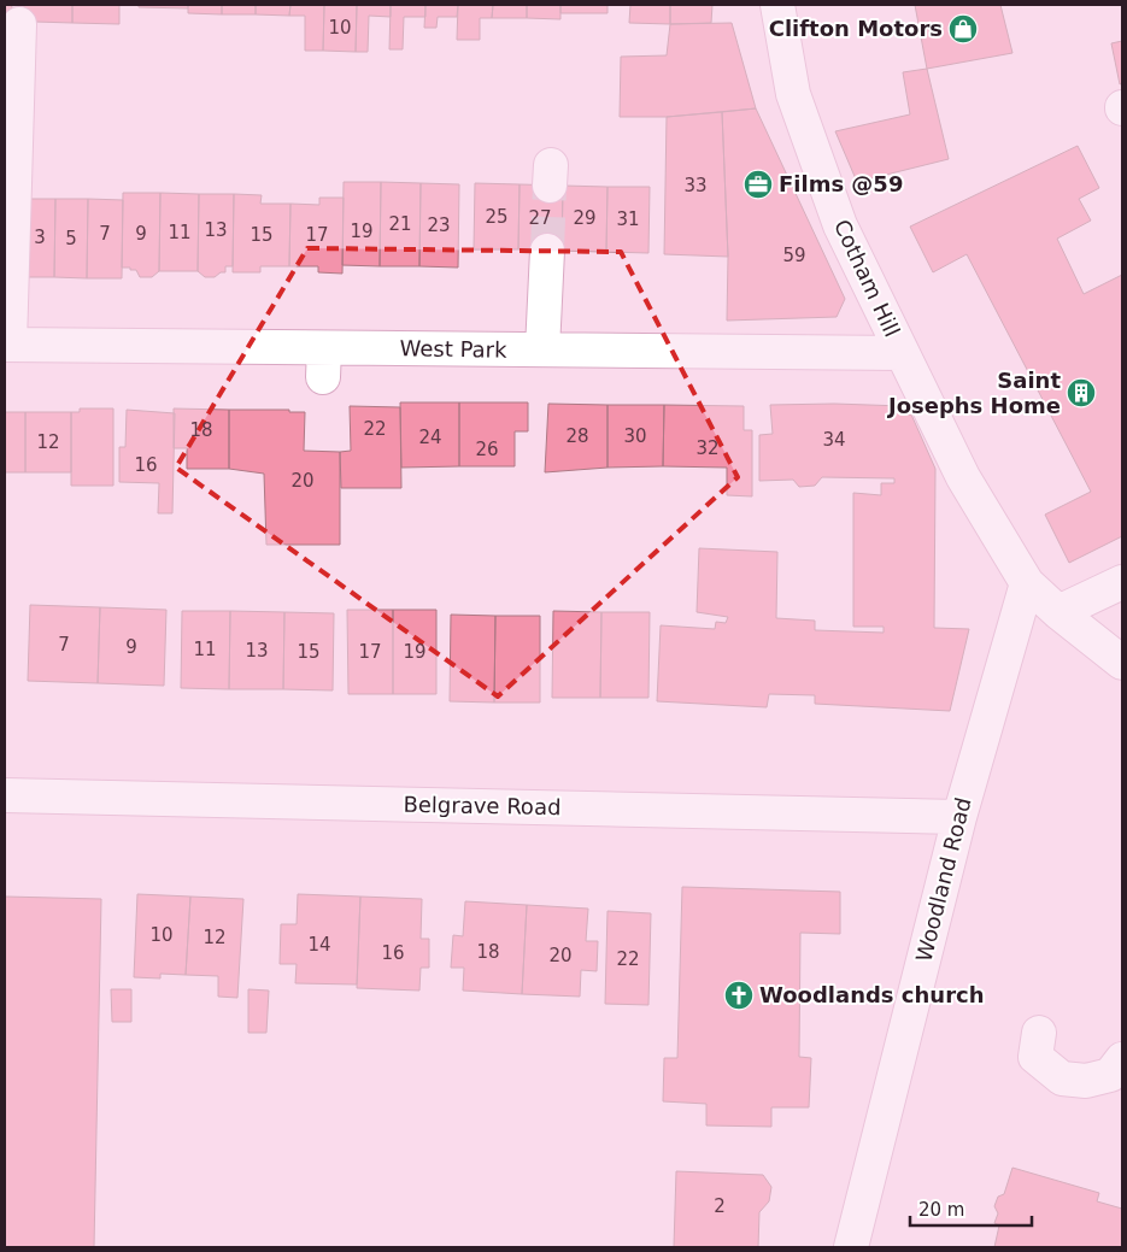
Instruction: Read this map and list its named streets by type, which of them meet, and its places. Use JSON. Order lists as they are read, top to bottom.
{
  "streets": {
    "street": [
      "Cotham Hill",
      "West Park",
      "Belgrave Road",
      "Woodland Road"
    ]
  },
  "crossings": [
    ["Cotham Hill", "West Park"],
    ["Cotham Hill", "Woodland Road"],
    ["Belgrave Road", "Woodland Road"]
  ],
  "places": {
    "shop": ["Clifton Motors"],
    "office": ["Films @59"],
    "building": ["Saint Josephs Home"],
    "church": ["Woodlands church"]
  },
  "house_numbers": [
    "10",
    "33",
    "25",
    "27",
    "29",
    "31",
    "21",
    "23",
    "13",
    "19",
    "11",
    "7",
    "9",
    "15",
    "17",
    "3",
    "5",
    "59",
    "22",
    "18",
    "28",
    "30",
    "24",
    "34",
    "12",
    "32",
    "26",
    "16",
    "20",
    "7",
    "9",
    "11",
    "13",
    "15",
    "17",
    "19",
    "10",
    "12",
    "14",
    "18",
    "16",
    "20",
    "22",
    "2"
  ],
  "scale_bar": "20 m"
}
